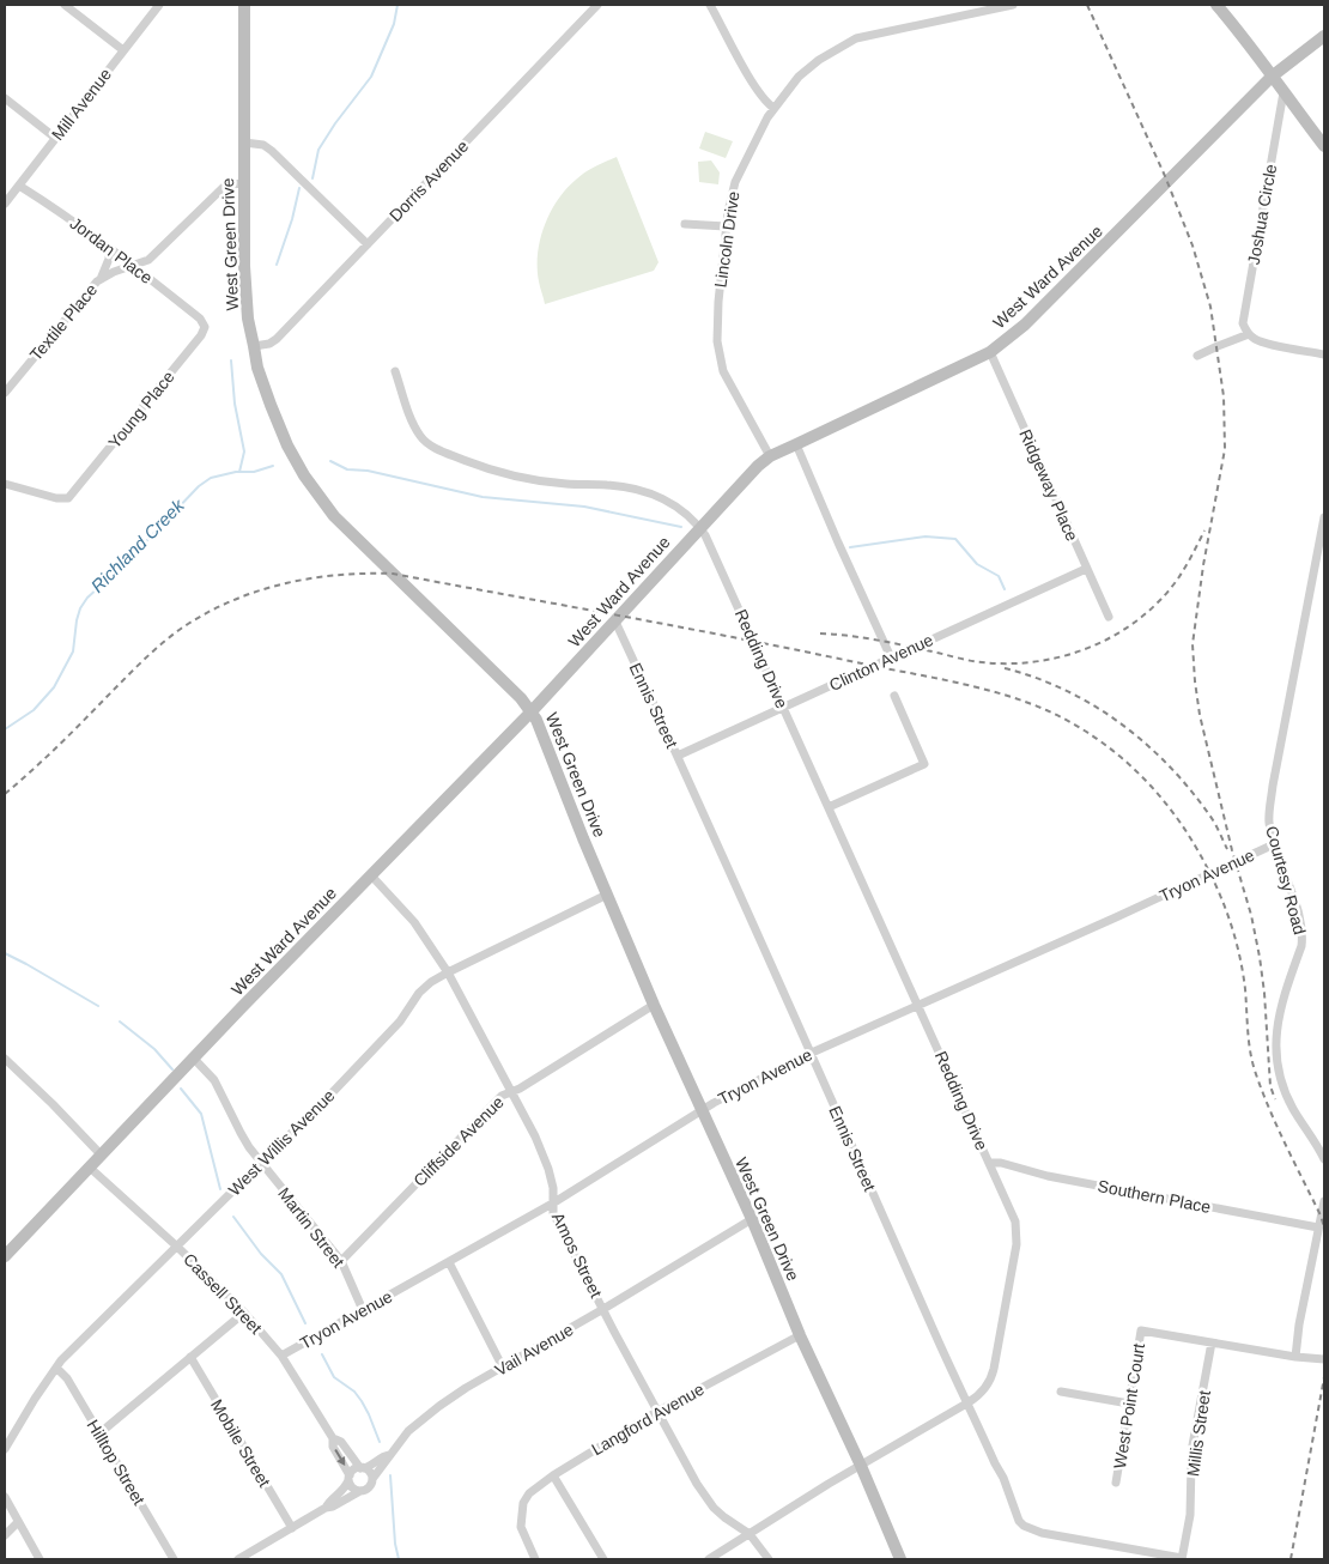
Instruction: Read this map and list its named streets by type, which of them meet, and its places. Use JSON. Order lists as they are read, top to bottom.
{
  "streets": {
    "street": [
      "Mill Avenue",
      "Dorris Avenue",
      "Joshua Circle",
      "Lincoln Drive",
      "West Green Drive",
      "Jordan Place",
      "West Ward Avenue",
      "Textile Place",
      "Young Place",
      "Ridgeway Place",
      "Redding Drive",
      "Clinton Avenue",
      "Ennis Street",
      "Tryon Avenue",
      "Courtesy Road",
      "Cliffside Avenue",
      "West Willis Avenue",
      "Southern Place",
      "Martin Street",
      "Amos Street",
      "Cassell Street",
      "Vail Avenue",
      "West Point Court",
      "Langford Avenue",
      "Millis Street",
      "Mobile Street",
      "Hilltop Street"
    ]
  },
  "crossings": [
    ["Mill Avenue", "Jordan Place"],
    ["Dorris Avenue", "West Green Drive"],
    ["Lincoln Drive", "West Ward Avenue"],
    ["West Green Drive", "West Ward Avenue"],
    ["West Green Drive", "Textile Place"],
    ["West Green Drive", "Redding Drive"],
    ["West Green Drive", "Tryon Avenue"],
    ["West Green Drive", "Cliffside Avenue"],
    ["West Green Drive", "West Willis Avenue"],
    ["West Green Drive", "Vail Avenue"],
    ["West Green Drive", "Langford Avenue"],
    ["Jordan Place", "Textile Place"],
    ["Jordan Place", "Young Place"],
    ["West Ward Avenue", "Ridgeway Place"],
    ["West Ward Avenue", "Redding Drive"],
    ["West Ward Avenue", "Ennis Street"],
    ["West Ward Avenue", "Martin Street"],
    ["West Ward Avenue", "Amos Street"],
    ["West Ward Avenue", "Cassell Street"],
    ["Ridgeway Place", "Clinton Avenue"],
    ["Redding Drive", "Clinton Avenue"],
    ["Redding Drive", "Ennis Street"],
    ["Redding Drive", "Tryon Avenue"],
    ["Redding Drive", "Southern Place"],
    ["Redding Drive", "Amos Street"],
    ["Clinton Avenue", "Ennis Street"],
    ["Ennis Street", "Tryon Avenue"],
    ["Ennis Street", "Millis Street"],
    ["Tryon Avenue", "Courtesy Road"],
    ["Tryon Avenue", "Martin Street"],
    ["Tryon Avenue", "Amos Street"],
    ["Tryon Avenue", "Cassell Street"],
    ["Cliffside Avenue", "Martin Street"],
    ["Cliffside Avenue", "Amos Street"],
    ["West Willis Avenue", "Martin Street"],
    ["West Willis Avenue", "Amos Street"],
    ["West Willis Avenue", "Cassell Street"],
    ["West Willis Avenue", "Hilltop Street"],
    ["Amos Street", "Vail Avenue"],
    ["Amos Street", "Langford Avenue"],
    ["Cassell Street", "Vail Avenue"],
    ["West Point Court", "Millis Street"]
  ],
  "water": ["Richland Creek"]
}
